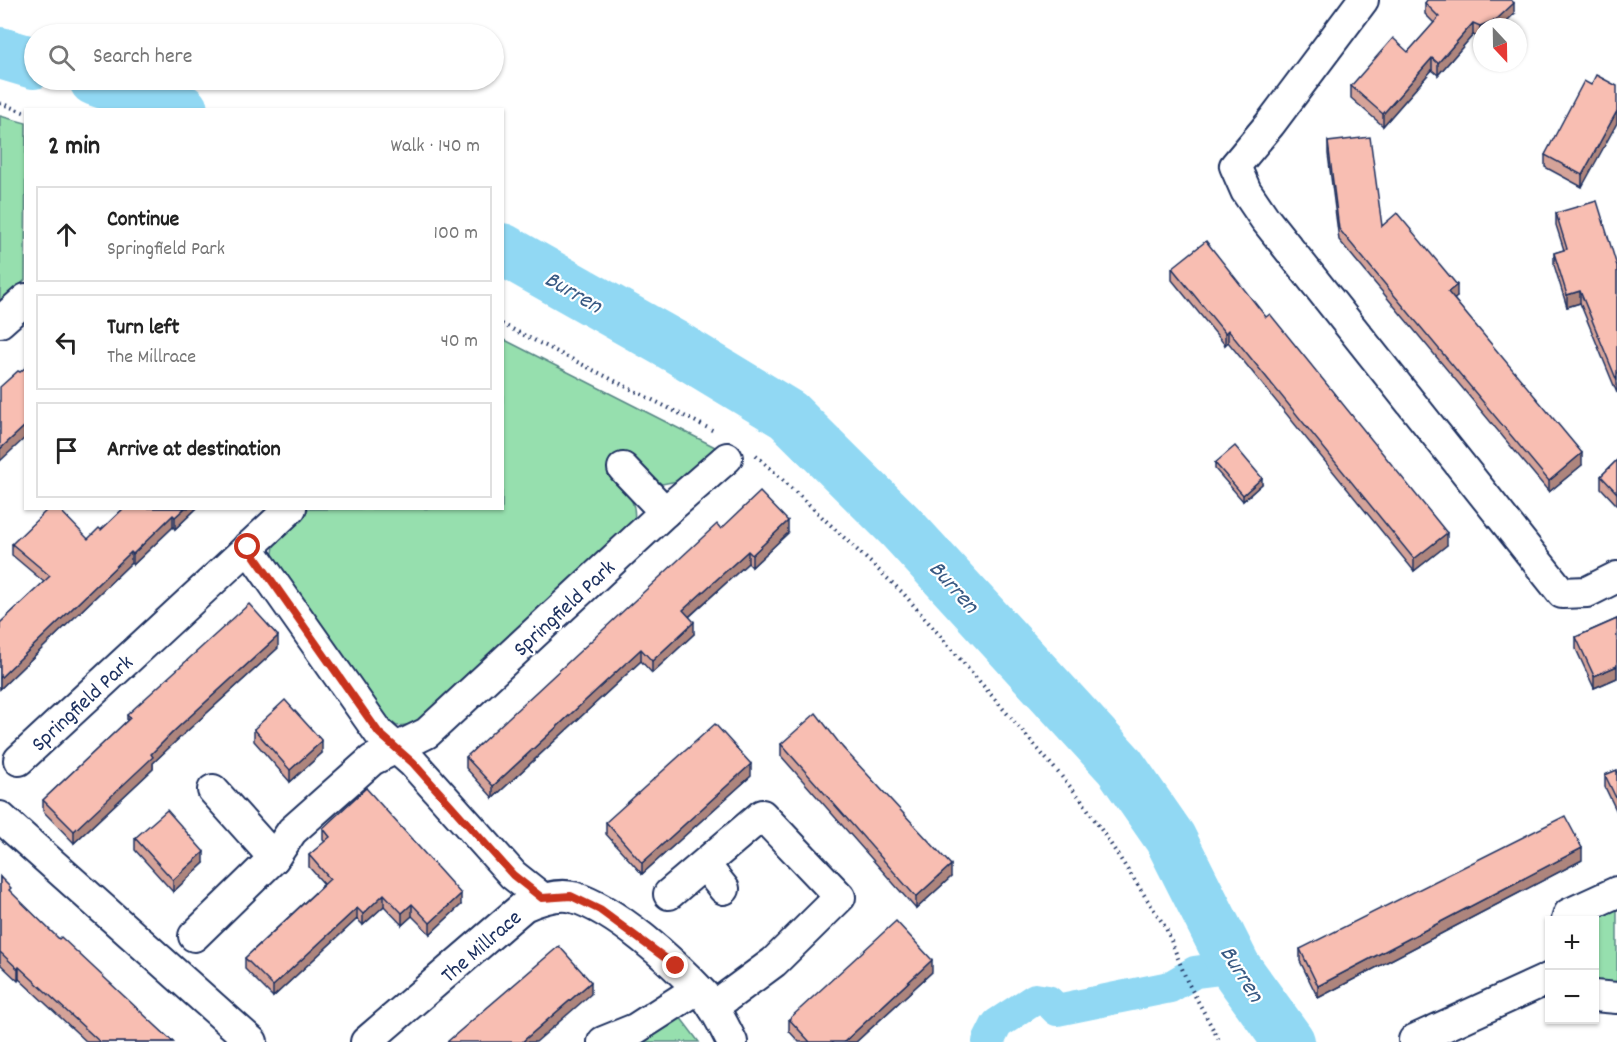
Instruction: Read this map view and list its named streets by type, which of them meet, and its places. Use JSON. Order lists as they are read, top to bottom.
{
  "streets": {
    "street": ["Springfield Park", "The Millrace"]
  },
  "water": ["Burren"],
  "north": "bottom",
  "page": {
    "search": "Search here",
    "heading": ["2 min", "Walk · 140 m"],
    "list": [
      ["Continue", "Springfield Park", "100 m"],
      ["Turn left", "The Millrace", "40 m"],
      "Arrive at destination"
    ],
    "map_buttons": ["+", "−"]
  }
}
